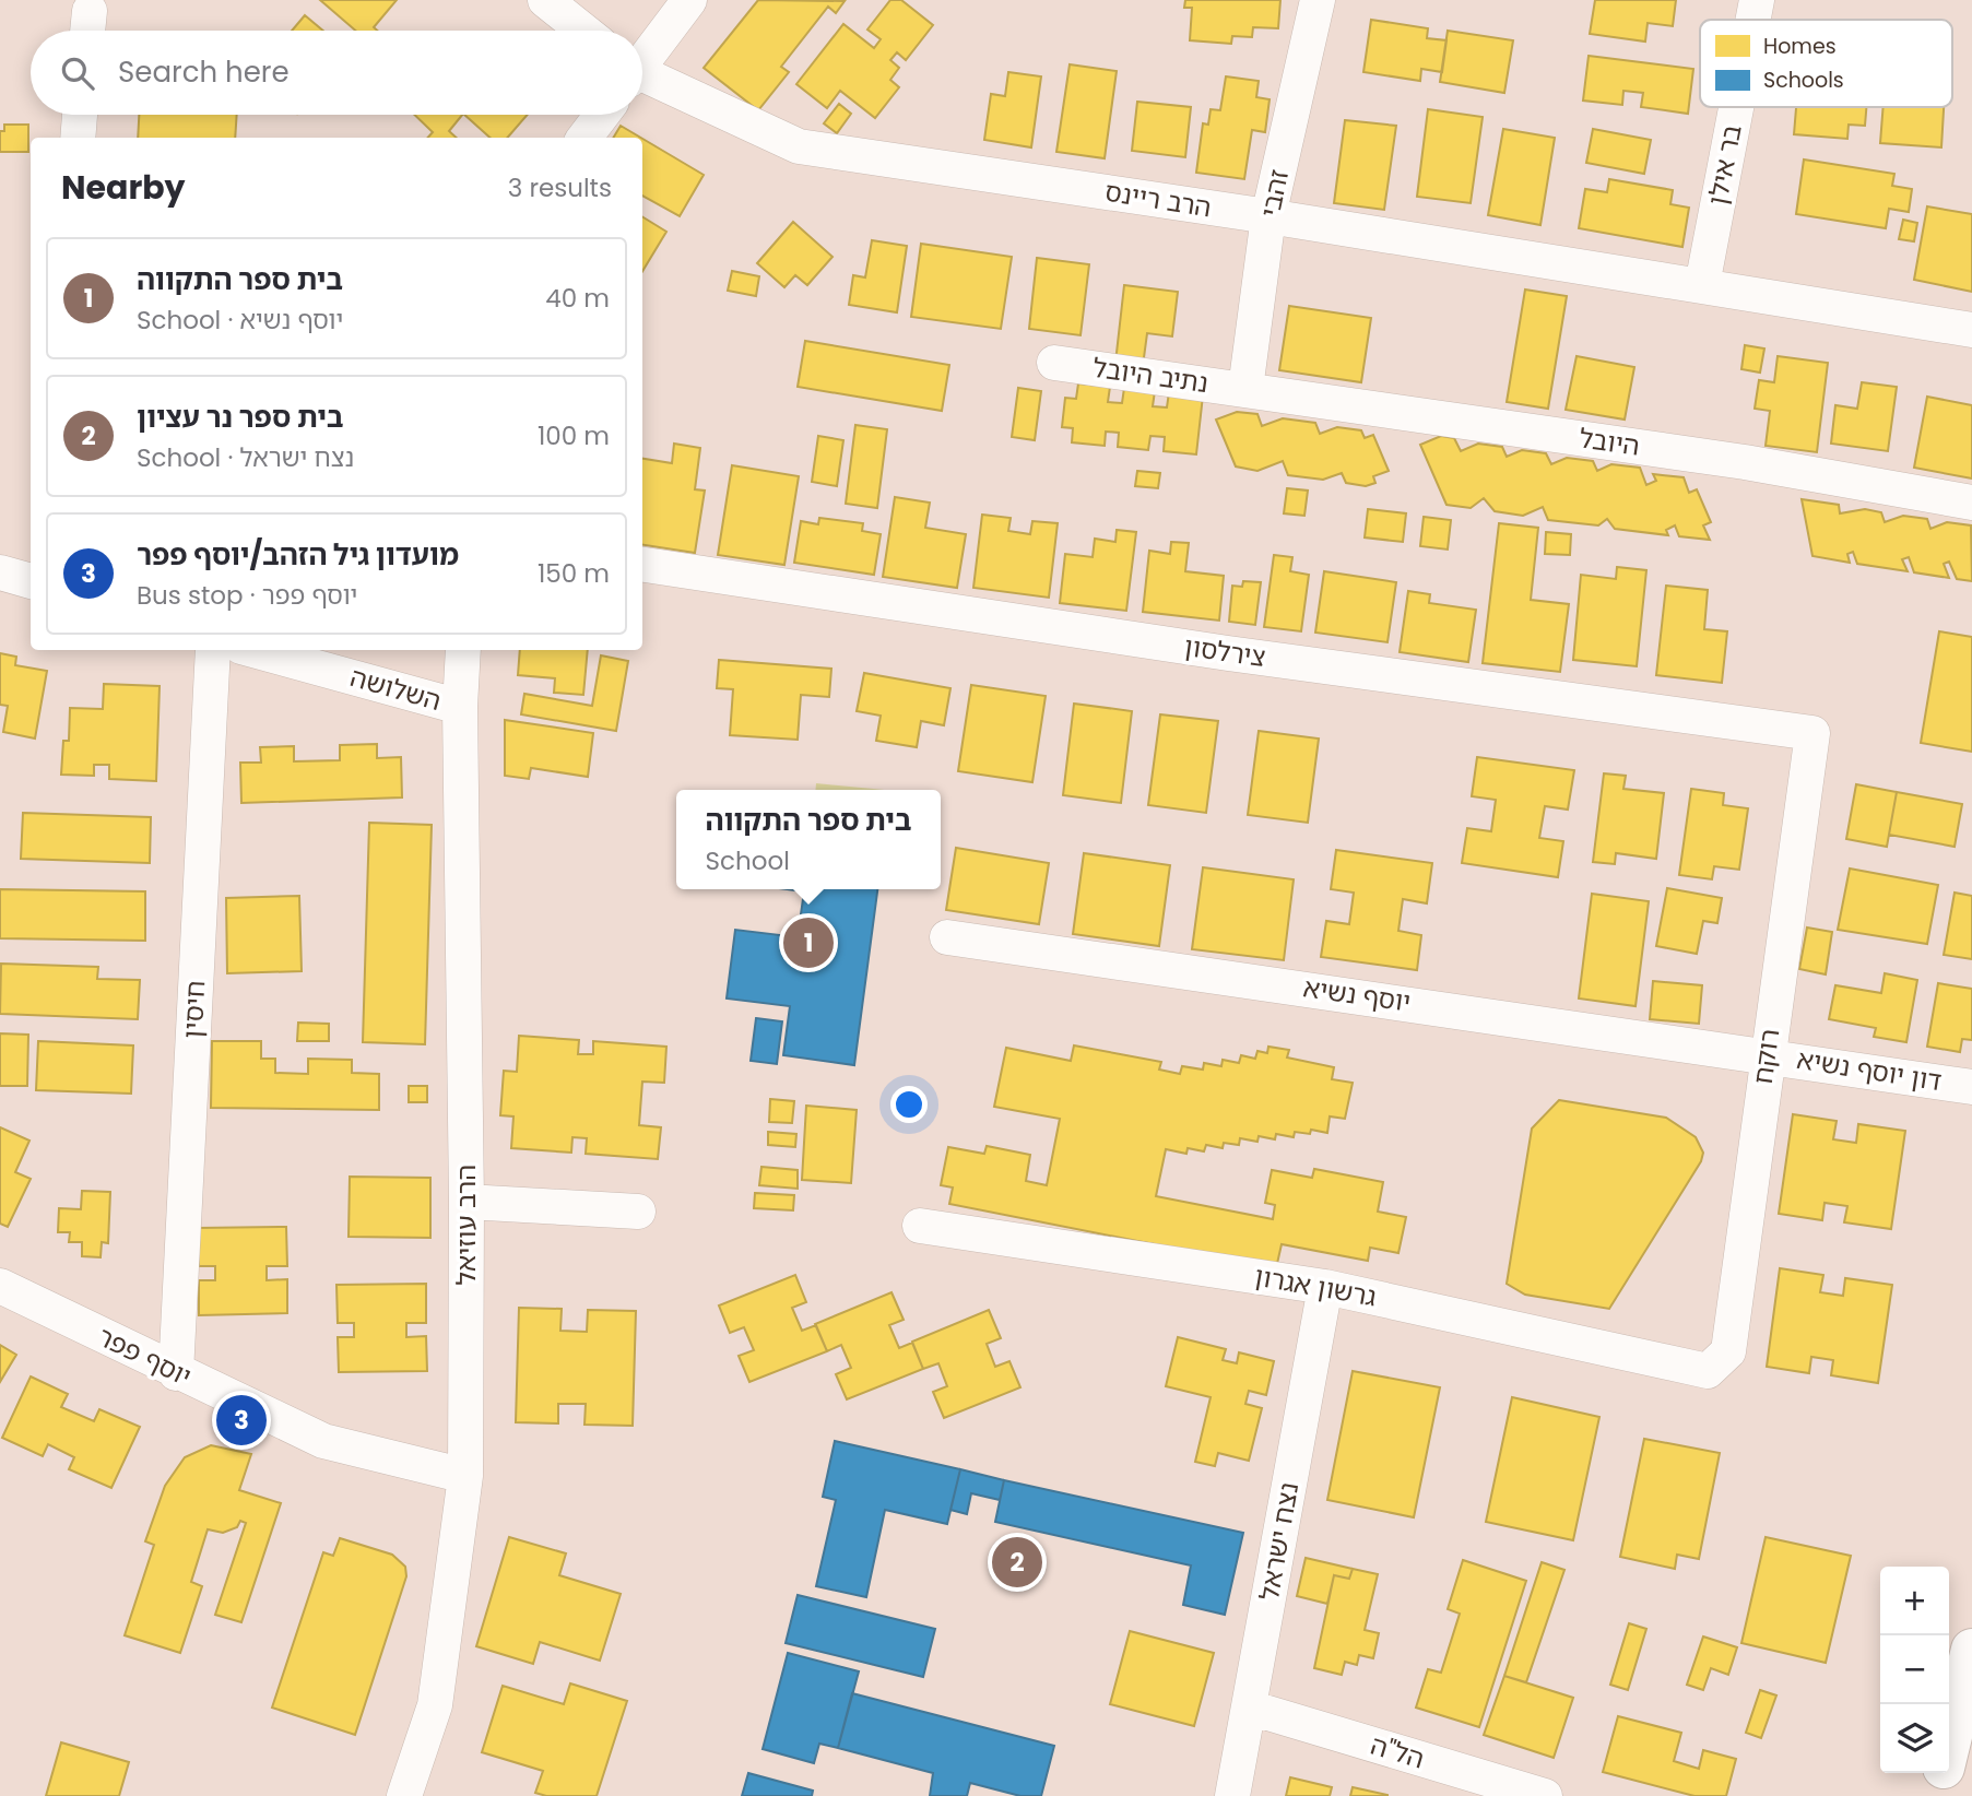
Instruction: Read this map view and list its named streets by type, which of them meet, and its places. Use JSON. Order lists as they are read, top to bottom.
{
  "streets": {
    "street": [
      "בר אילן",
      "זהבי",
      "הרב ריינס",
      "נתיב היובל",
      "היובל",
      "צירלסון",
      "השלושה",
      "יוסף נשיא",
      "חיסין",
      "רוקח",
      "דון יוסף נשיא",
      "הרב עוזיאל",
      "גרשון אגרון",
      "יוסף פפר",
      "נצח ישראל",
      "הל\"ה"
    ]
  },
  "crossings": [
    ["בר אילן", "הרב ריינס"],
    ["זהבי", "הרב ריינס"],
    ["זהבי", "נתיב היובל"],
    ["זהבי", "היובל"],
    ["נתיב היובל", "היובל"],
    ["צירלסון", "רוקח"],
    ["השלושה", "הרב עוזיאל"],
    ["יוסף נשיא", "רוקח"],
    ["יוסף נשיא", "דון יוסף נשיא"],
    ["חיסין", "יוסף פפר"],
    ["רוקח", "דון יוסף נשיא"],
    ["רוקח", "גרשון אגרון"],
    ["הרב עוזיאל", "יוסף פפר"],
    ["גרשון אגרון", "נצח ישראל"],
    ["נצח ישראל", "הל\"ה"]
  ],
  "legend": ["Homes", "Schools"],
  "page": {
    "search": "Search here",
    "heading": ["Nearby", "3 results"],
    "list": [
      {
        "mark": "1",
        "name": "בית ספר התקווה",
        "note": "School · יוסף נשיא",
        "value": "40 m"
      },
      {
        "mark": "2",
        "name": "בית ספר נר עציון",
        "note": "School · נצח ישראל",
        "value": "100 m"
      },
      {
        "mark": "3",
        "name": "מועדון גיל הזהב/יוסף פפר",
        "note": "Bus stop · יוסף פפר",
        "value": "150 m"
      }
    ],
    "popup": ["בית ספר התקווה", "School"],
    "pins": ["1", "3", "2"],
    "map_buttons": ["+", "−"]
  }
}
